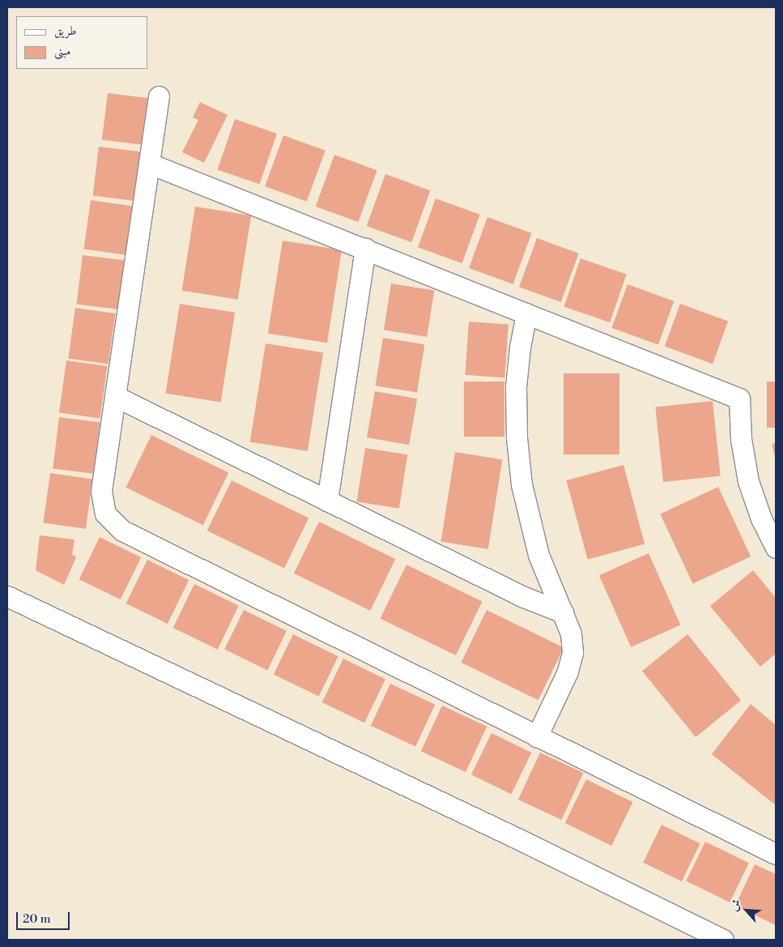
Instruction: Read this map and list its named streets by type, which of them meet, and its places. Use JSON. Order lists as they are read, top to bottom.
{
  "legend": ["طريق", "مبنى"],
  "scale_bar": "20 m",
  "north": "top left"
}
